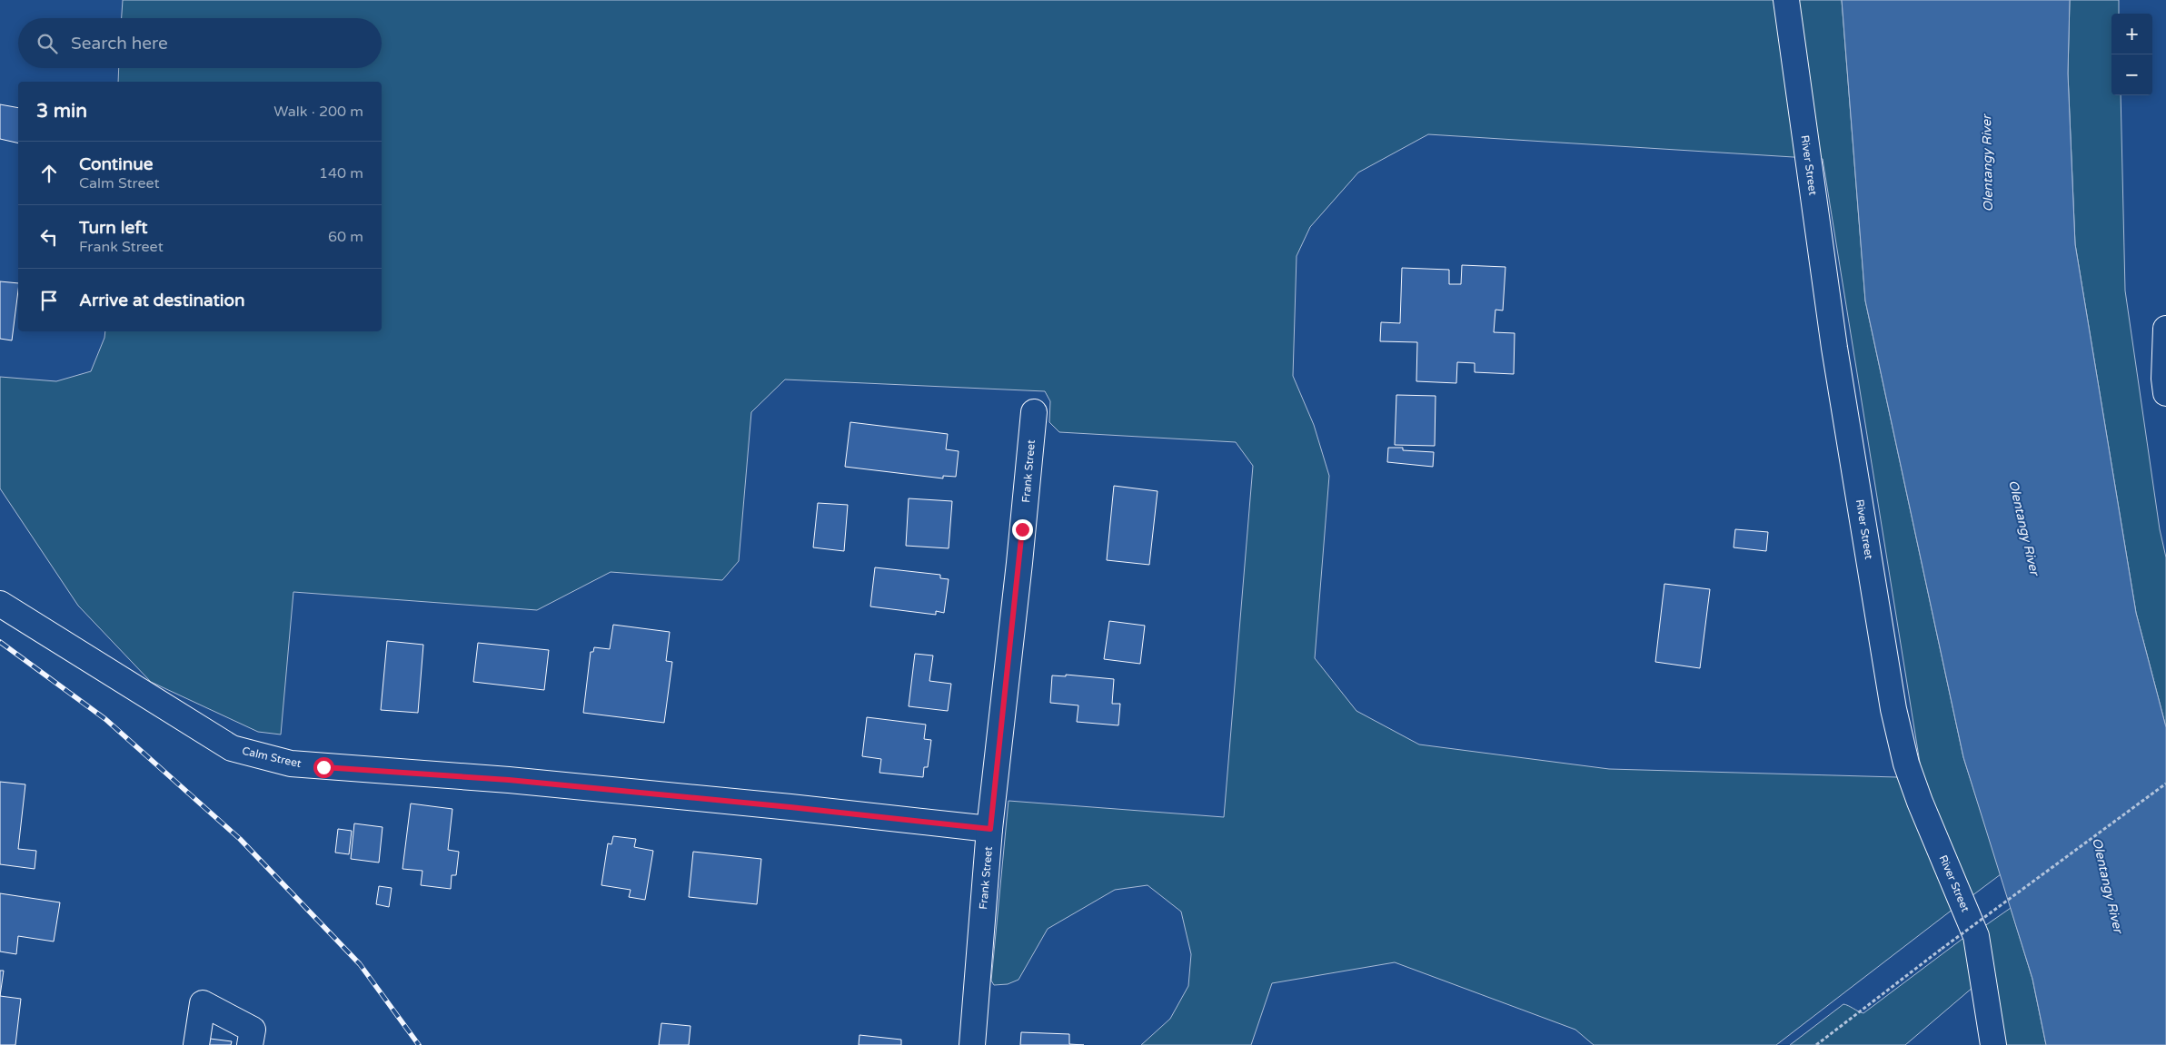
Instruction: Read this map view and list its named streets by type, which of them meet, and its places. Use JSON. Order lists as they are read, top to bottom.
{
  "streets": {
    "main road": ["River Street", "Frank Street", "Calm Street"]
  },
  "crossings": [
    ["Frank Street", "Calm Street"]
  ],
  "water": ["Olentangy River"],
  "page": {
    "map_buttons": ["+", "−"],
    "search": "Search here",
    "heading": ["3 min", "Walk · 200 m"],
    "list": [
      ["Continue", "Calm Street", "140 m"],
      ["Turn left", "Frank Street", "60 m"],
      "Arrive at destination"
    ]
  }
}
